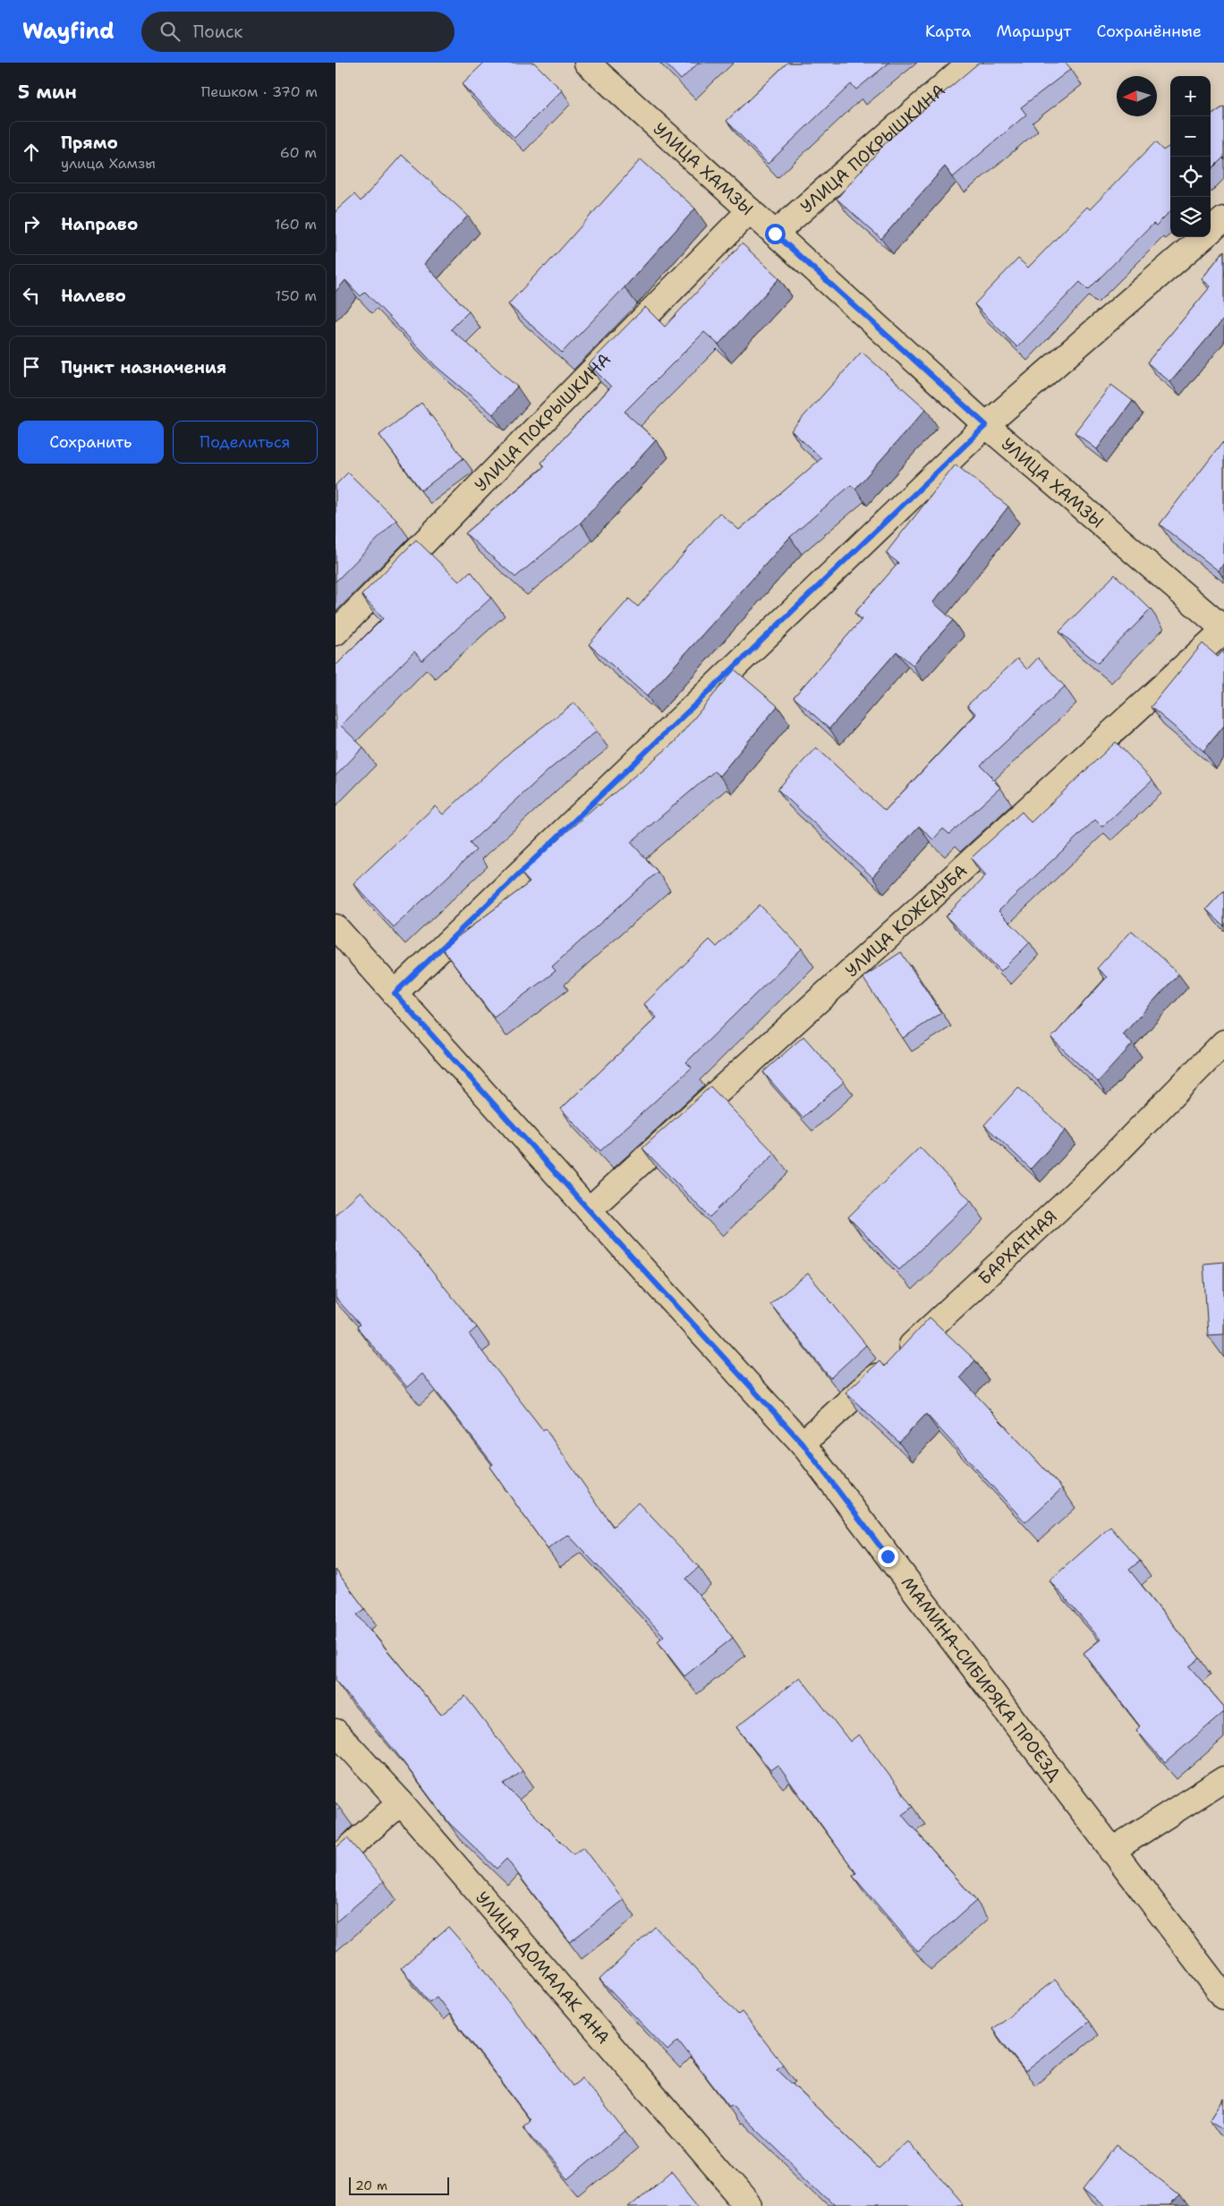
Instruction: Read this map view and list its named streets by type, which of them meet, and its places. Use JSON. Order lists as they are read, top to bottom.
{
  "streets": {
    "street": [
      "УЛИЦА ПОКРЫШКИНА",
      "УЛИЦА ХАМЗЫ",
      "УЛИЦА КОЖЕДУБА",
      "БАРХАТНАЯ",
      "МАМИНА-СИБИРЯКА ПРОЕЗД",
      "УЛИЦА ДОМАЛАК АНА"
    ]
  },
  "crossings": [
    ["УЛИЦА ПОКРЫШКИНА", "УЛИЦА ХАМЗЫ"],
    ["УЛИЦА ХАМЗЫ", "УЛИЦА КОЖЕДУБА"],
    ["УЛИЦА КОЖЕДУБА", "МАМИНА-СИБИРЯКА ПРОЕЗД"],
    ["БАРХАТНАЯ", "МАМИНА-СИБИРЯКА ПРОЕЗД"]
  ],
  "scale_bar": "20 m",
  "north": "left",
  "page": {
    "header": "Wayfind",
    "search": "Поиск",
    "nav": ["Карта", "Маршрут", "Сохранённые"],
    "heading": ["5 мин", "Пешком · 370 m"],
    "map_buttons": ["+", "−"],
    "list": [
      ["Прямо", "улица Хамзы", "60 m"],
      ["Направо", "160 m"],
      ["Налево", "150 m"],
      "Пункт назначения"
    ],
    "buttons": ["Сохранить", "Поделиться"],
    "scale": "20 m"
  }
}
